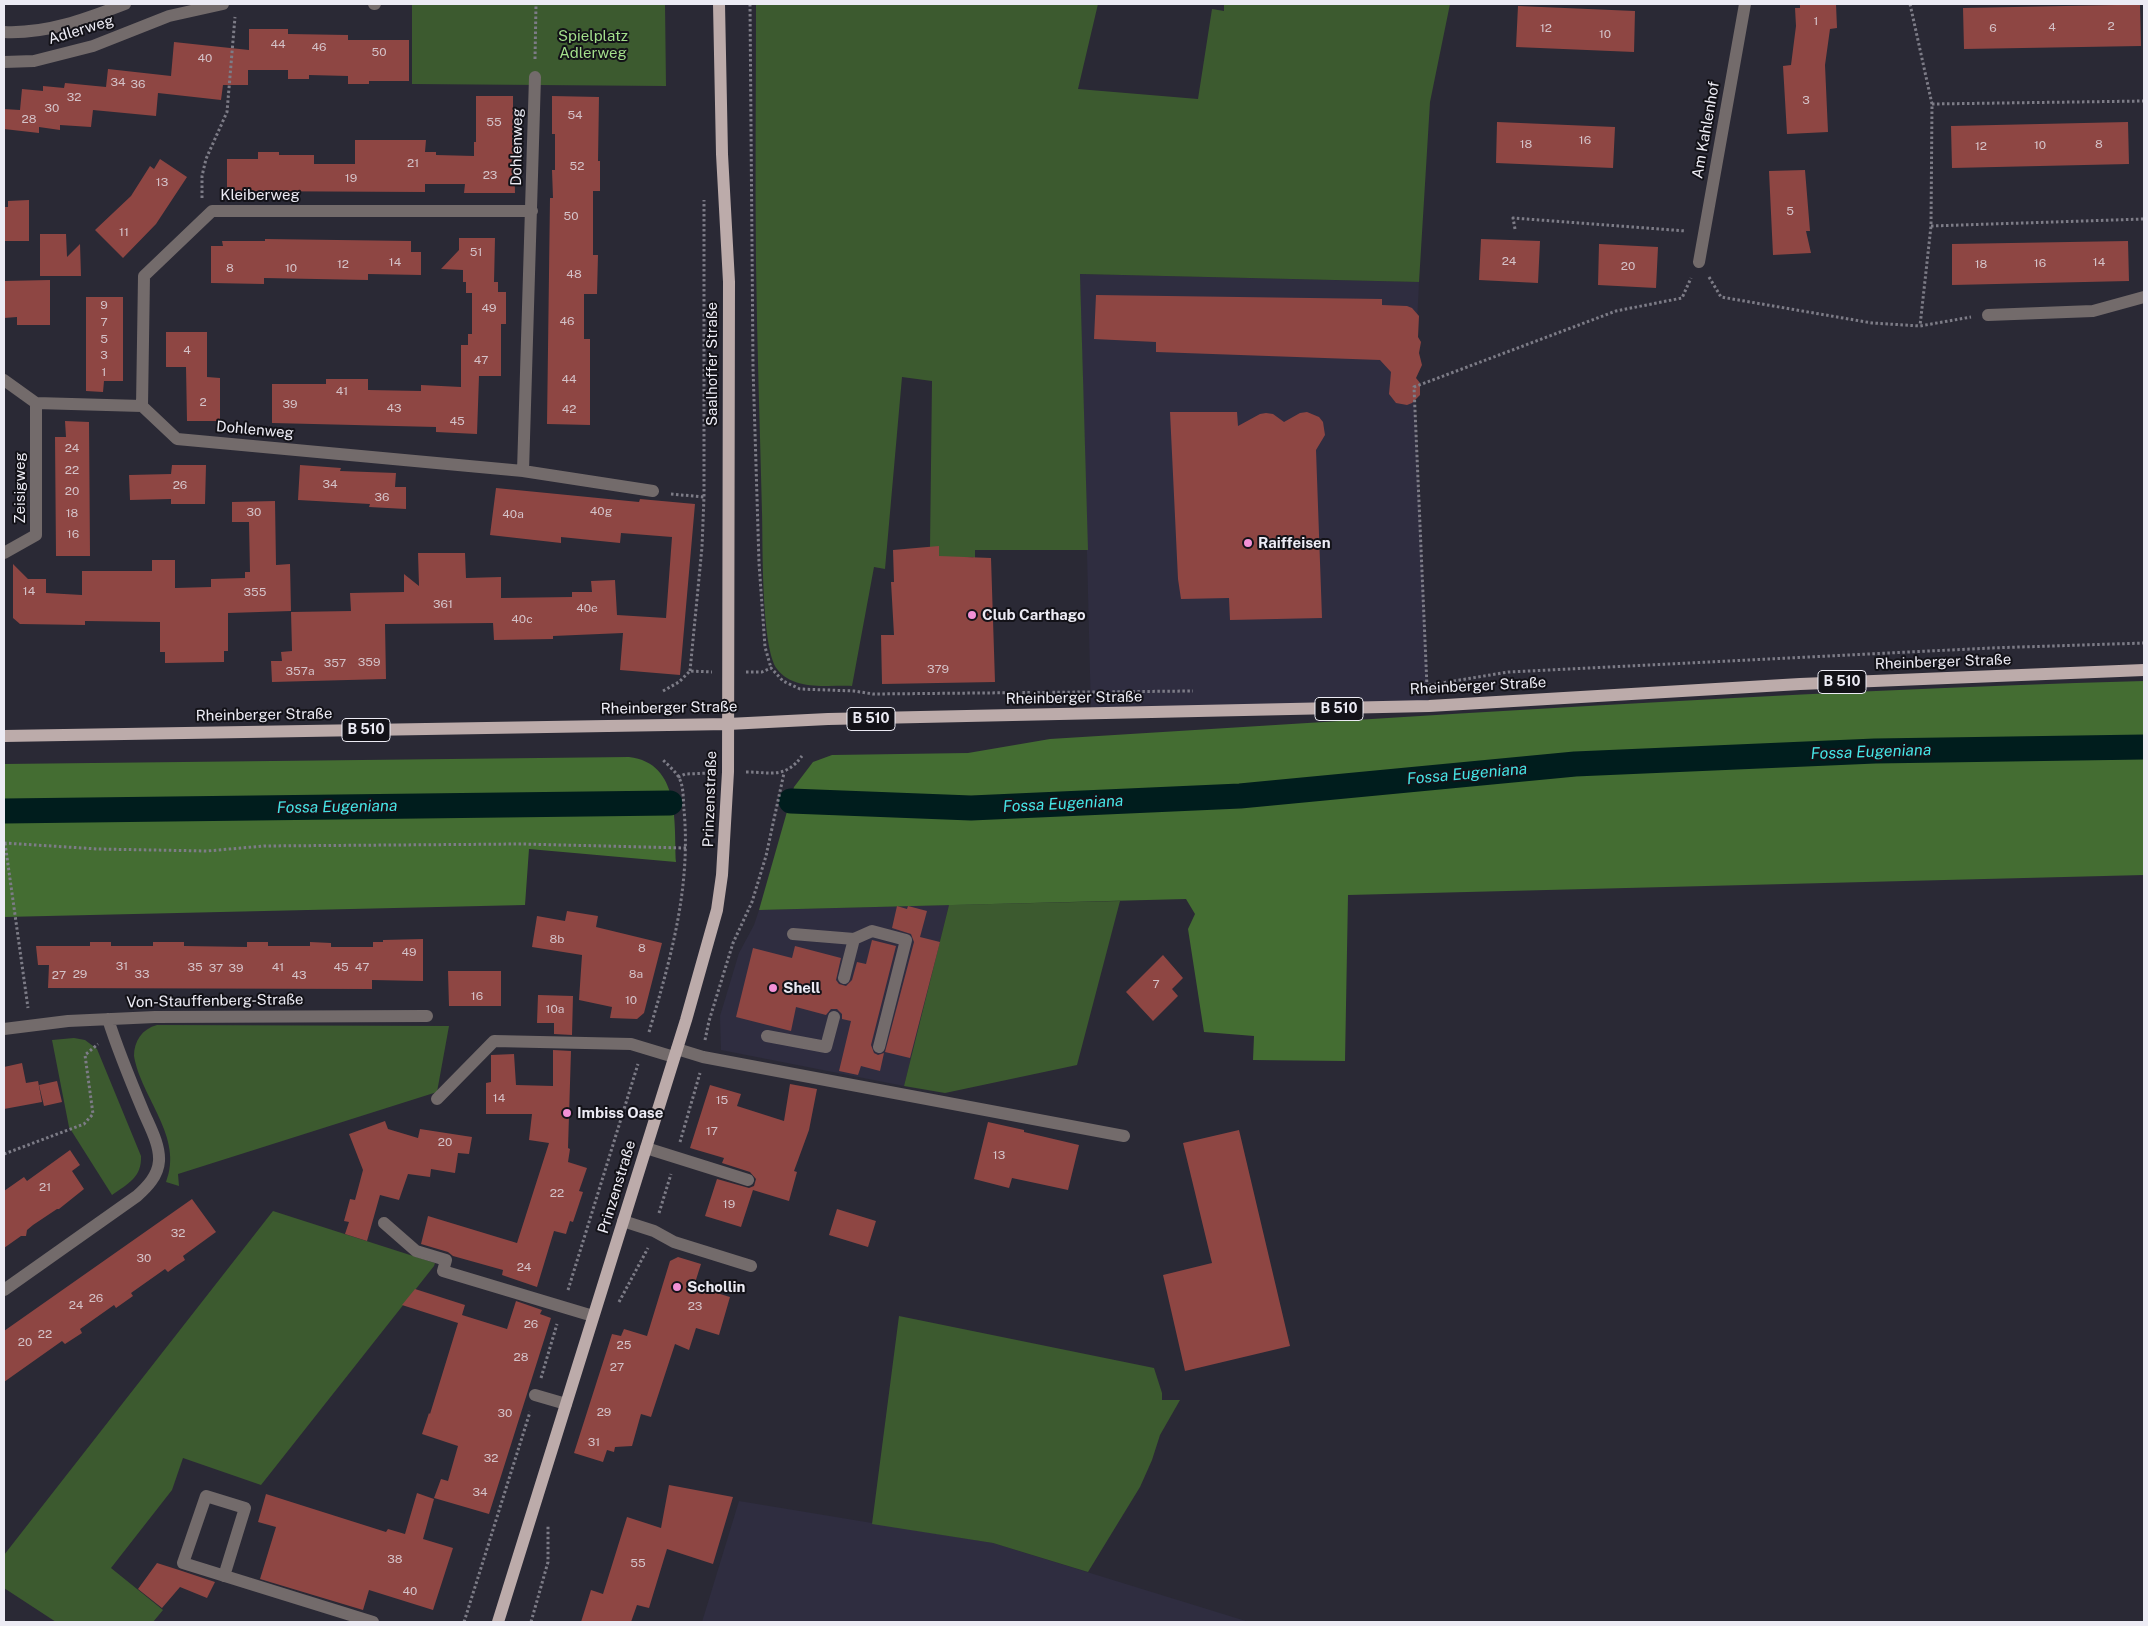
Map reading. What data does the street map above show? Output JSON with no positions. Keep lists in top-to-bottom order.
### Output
{
  "streets": {
    "main road": [
      "Saalhoffer Straße",
      "Rheinberger Straße",
      "B 510",
      "Prinzenstraße"
    ],
    "street": [
      "Adlerweg",
      "Am Kahlenhof",
      "Dohlenweg",
      "Kleiberweg",
      "Zeisigweg",
      "Von-Stauffenberg-Straße"
    ]
  },
  "crossings": [
    ["Dohlenweg", "Kleiberweg"],
    ["Saalhoffer Straße", "Rheinberger Straße"],
    ["Saalhoffer Straße", "Prinzenstraße"],
    ["Rheinberger Straße", "Prinzenstraße"]
  ],
  "water": ["Fossa Eugeniana"],
  "parks": ["Spielplatz Adlerweg"],
  "places": [
    "Raiffeisen",
    "Club Carthago",
    "Shell",
    "Imbiss Oase",
    "Schollin"
  ],
  "house_numbers": [
    "1",
    "2",
    "4",
    "12",
    "6",
    "10",
    "44",
    "46",
    "50",
    "40",
    "34",
    "36",
    "32",
    "3",
    "30",
    "54",
    "28",
    "55",
    "16",
    "18",
    "8",
    "10",
    "12",
    "21",
    "52",
    "23",
    "19",
    "13",
    "5",
    "50",
    "11",
    "51",
    "24",
    "14",
    "14",
    "16",
    "12",
    "18",
    "20",
    "8",
    "10",
    "48",
    "9",
    "49",
    "46",
    "7",
    "5",
    "4",
    "3",
    "47",
    "1",
    "44",
    "41",
    "2",
    "39",
    "43",
    "42",
    "45",
    "24",
    "22",
    "34",
    "26",
    "20",
    "36",
    "40g",
    "30",
    "18",
    "40a",
    "16",
    "14",
    "355",
    "361",
    "40e",
    "40c",
    "359",
    "357",
    "379",
    "357a",
    "8b",
    "8",
    "49",
    "31",
    "35",
    "41",
    "45",
    "47",
    "37",
    "39",
    "29",
    "33",
    "8a",
    "27",
    "43",
    "7",
    "16",
    "10",
    "10a",
    "14",
    "15",
    "17",
    "20",
    "13",
    "21",
    "22",
    "19",
    "32",
    "30",
    "24",
    "26",
    "24",
    "23",
    "26",
    "22",
    "20",
    "25",
    "28",
    "27",
    "29",
    "30",
    "31",
    "32",
    "34",
    "38",
    "55",
    "40"
  ]
}
